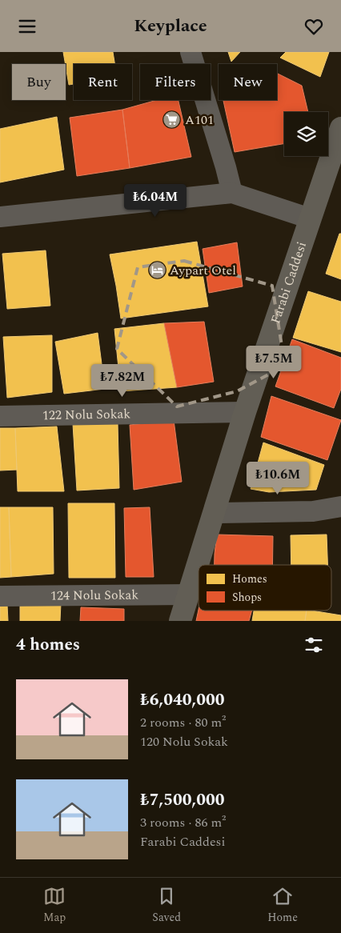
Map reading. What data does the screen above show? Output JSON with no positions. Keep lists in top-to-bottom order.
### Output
{
  "streets": {
    "street": ["Farabi Caddesi", "122 Nolu Sokak", "124 Nolu Sokak"]
  },
  "crossings": [
    ["Farabi Caddesi", "122 Nolu Sokak"],
    ["Farabi Caddesi", "124 Nolu Sokak"]
  ],
  "places": {
    "supermarket": ["A101"],
    "hotel": ["Aypart Otel"]
  },
  "legend": ["Homes", "Shops"],
  "page": {
    "header": "Keyplace",
    "chip": [
      "Buy",
      "Rent",
      "Filters",
      "New"
    ],
    "price": [
      "₺6.04M",
      "₺7.5M",
      "₺7.82M",
      "₺10.6M"
    ],
    "heading": "4 homes",
    "list": [
      {
        "name": "₺6,040,000",
        "note": "2 rooms · 80 m² · 120 Nolu Sokak"
      },
      {
        "name": "₺7,500,000",
        "note": "3 rooms · 86 m² · Farabi Caddesi"
      }
    ],
    "tabs": ["Map", "Saved", "Home"]
  }
}
